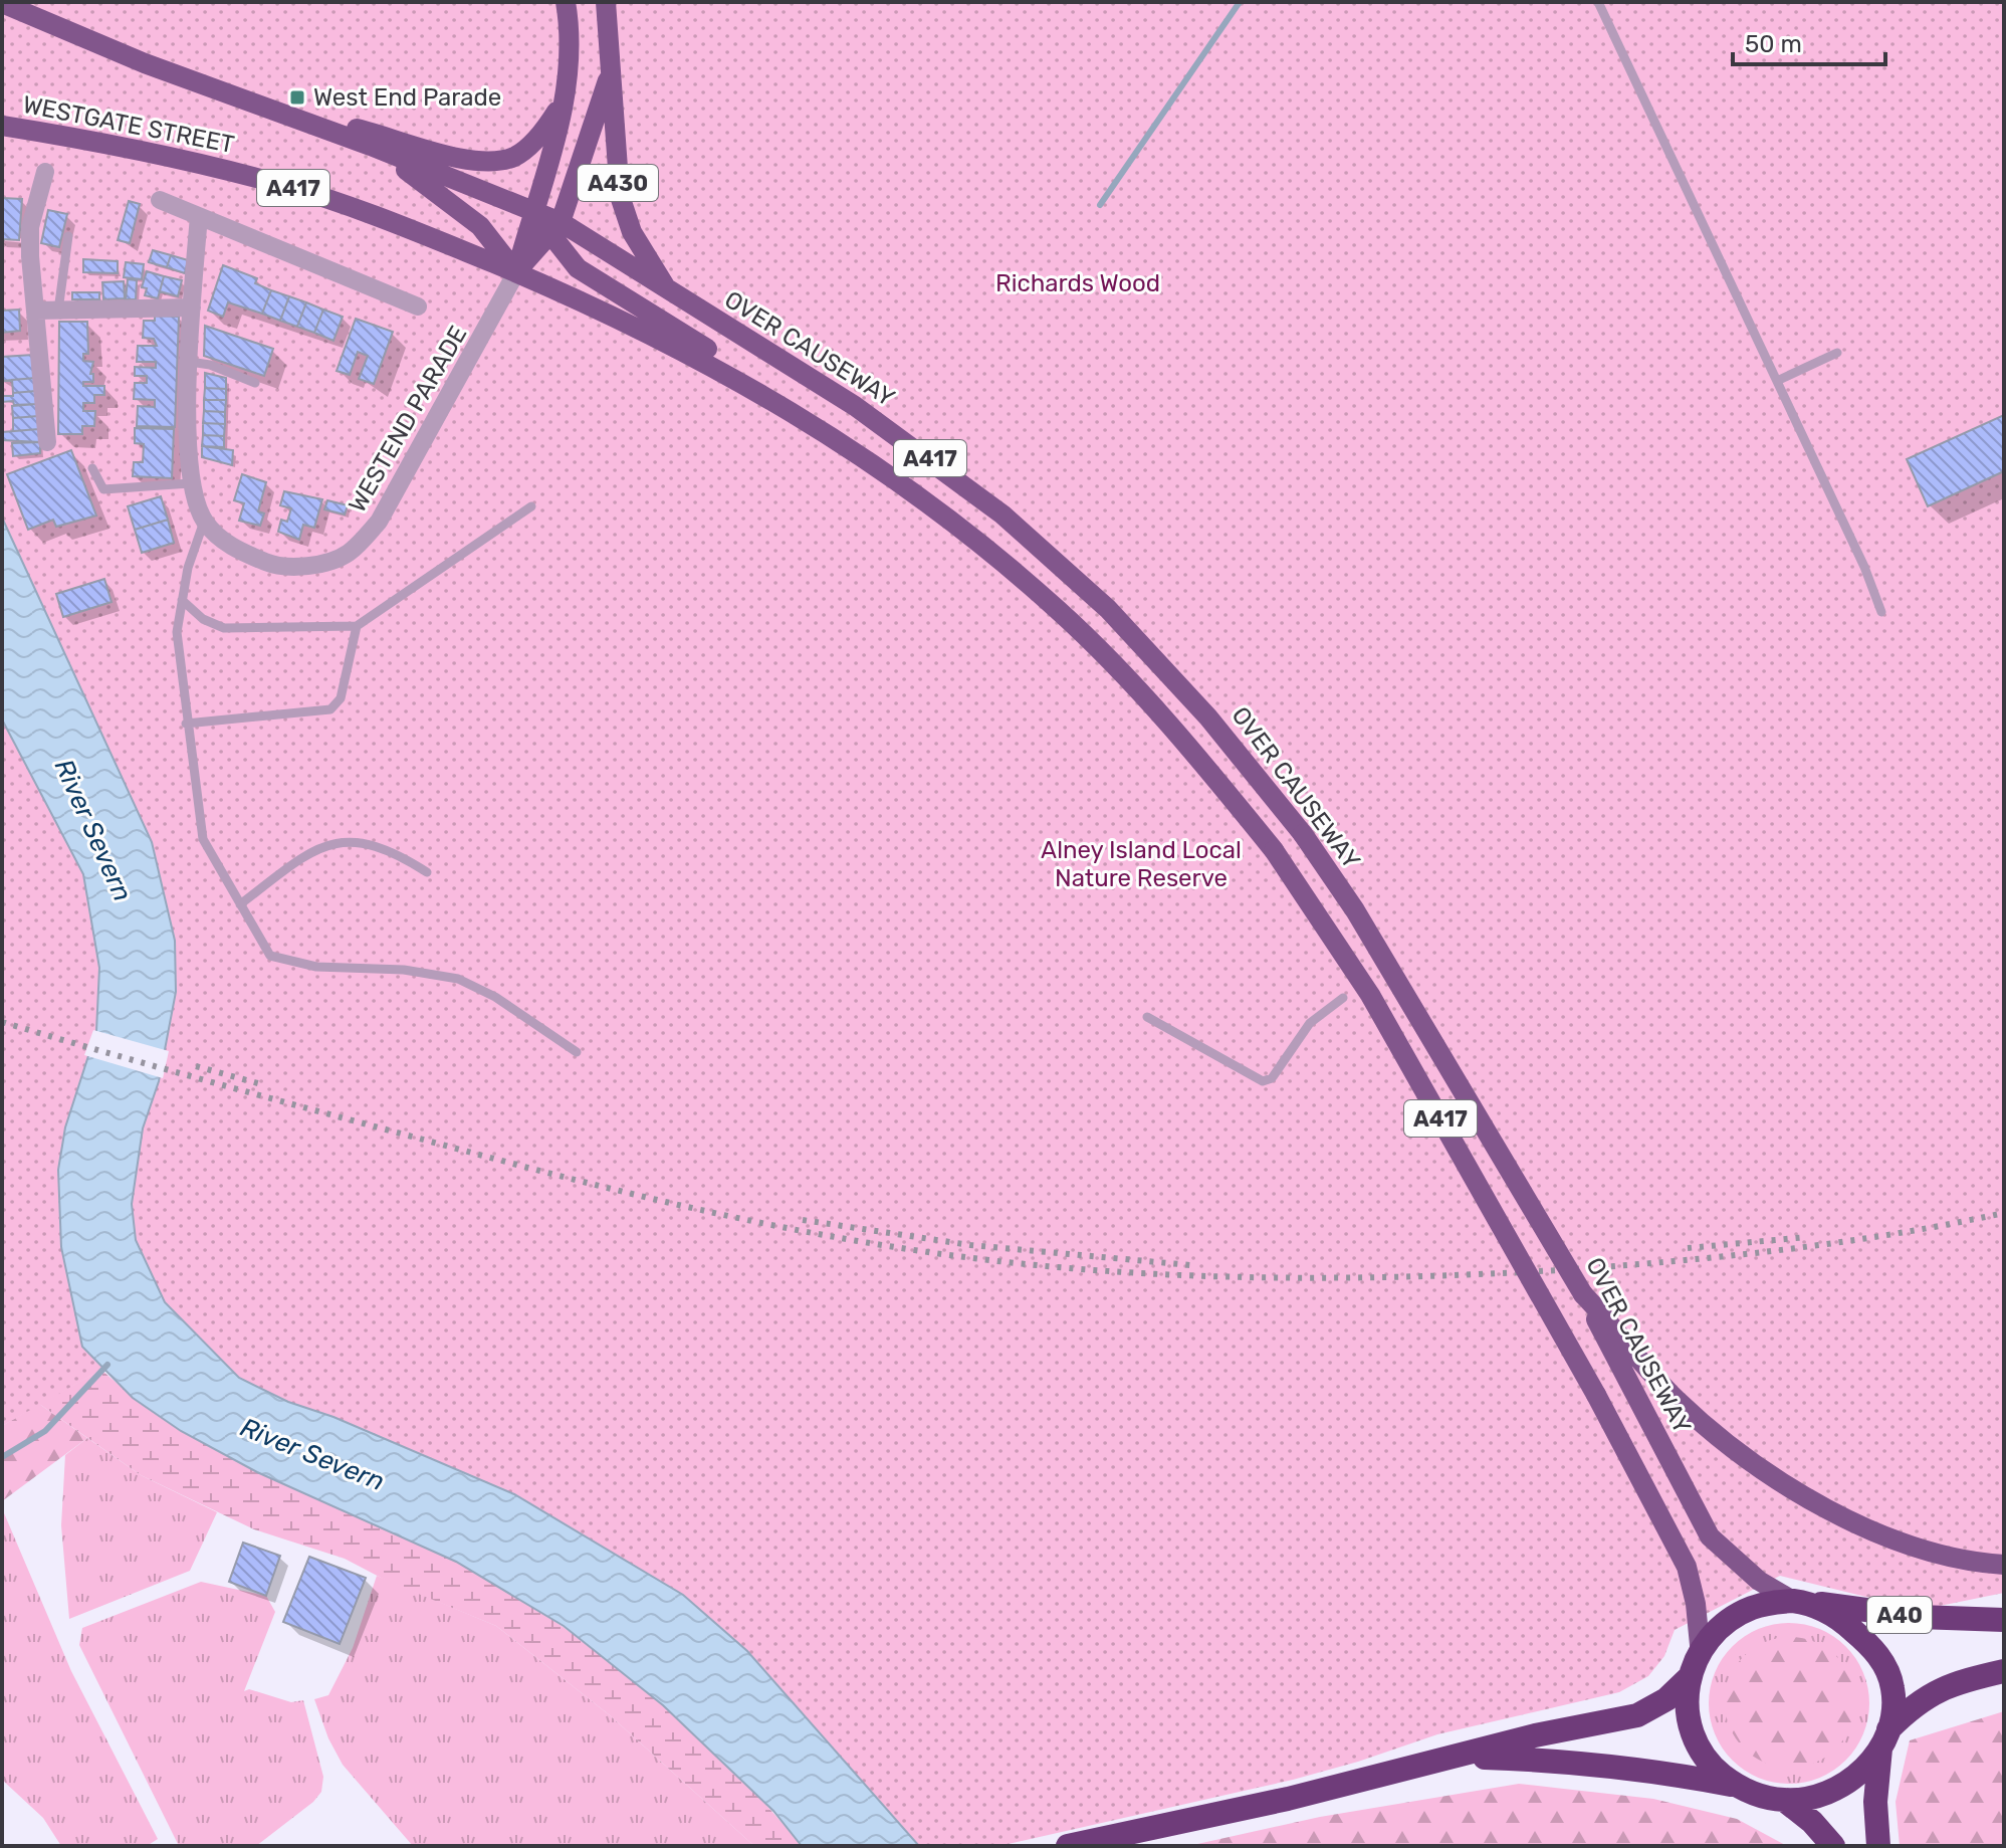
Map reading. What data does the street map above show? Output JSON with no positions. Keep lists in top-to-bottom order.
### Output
{
  "streets": {
    "highway": ["A40"],
    "main road": [
      "WESTGATE STREET",
      "A430",
      "A417",
      "OVER CAUSEWAY"
    ],
    "street": ["WESTEND PARADE"]
  },
  "crossings": [
    ["WESTGATE STREET", "A430"],
    ["WESTGATE STREET", "A417"],
    ["WESTGATE STREET", "OVER CAUSEWAY"],
    ["WESTGATE STREET", "WESTEND PARADE"],
    ["A430", "A417"],
    ["A430", "OVER CAUSEWAY"],
    ["A430", "WESTEND PARADE"],
    ["A417", "OVER CAUSEWAY"],
    ["A417", "WESTEND PARADE"],
    ["A417", "A40"],
    ["OVER CAUSEWAY", "A40"]
  ],
  "water": ["River Severn"],
  "parks": ["Richards Wood", "Alney Island Local Nature Reserve"],
  "places": {
    "transit": ["West End Parade"]
  },
  "scale_bar": "50 m"
}
